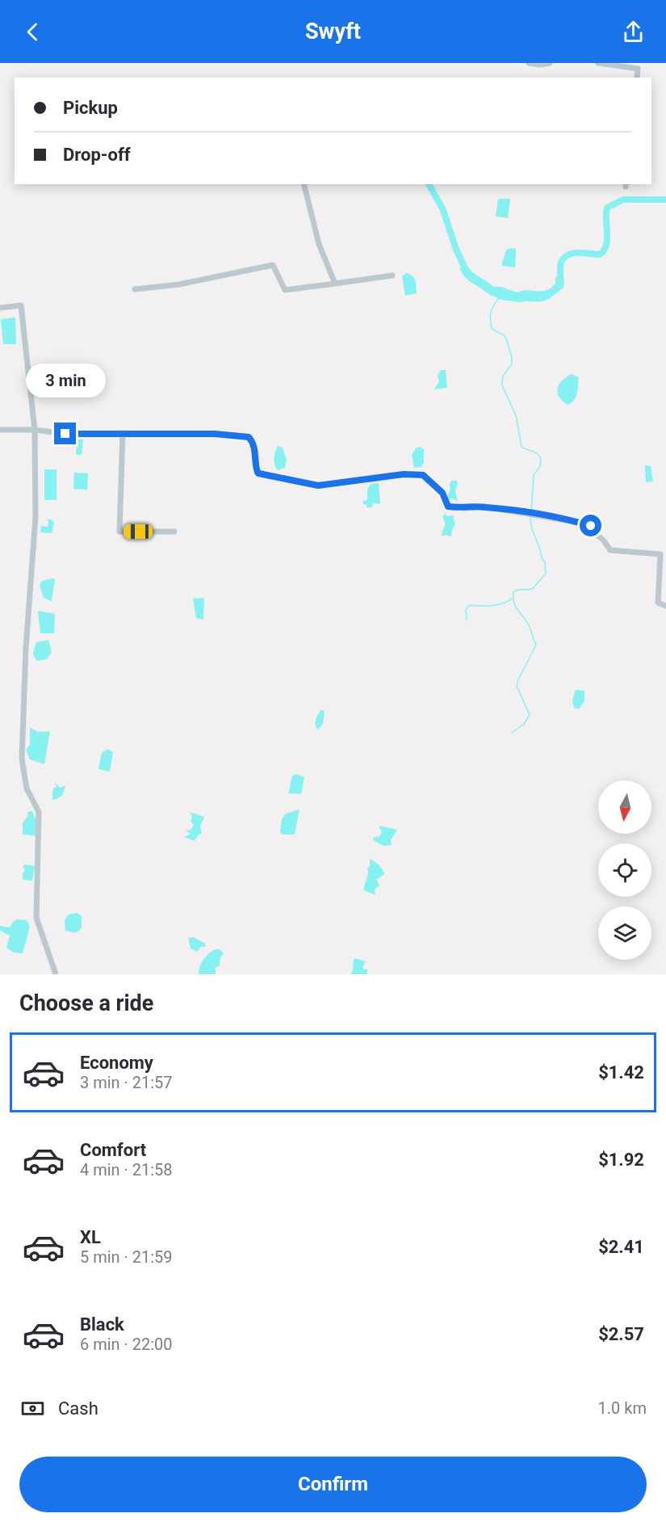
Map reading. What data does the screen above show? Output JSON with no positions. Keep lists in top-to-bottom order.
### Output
{
  "north": "bottom",
  "page": {
    "header": "Swyft",
    "banner": ["Pickup", "Drop-off"],
    "bubble": "3 min",
    "heading": "Choose a ride",
    "list": [
      {
        "name": "Economy",
        "note": "3 min · 21:57",
        "value": "$1.42"
      },
      {
        "name": "Comfort",
        "note": "4 min · 21:58",
        "value": "$1.92"
      },
      {
        "name": "XL",
        "note": "5 min · 21:59",
        "value": "$2.41"
      },
      {
        "name": "Black",
        "note": "6 min · 22:00",
        "value": "$2.57"
      }
    ],
    "pay": ["Cash", "1.0 km"],
    "buttons": "Confirm"
  }
}
